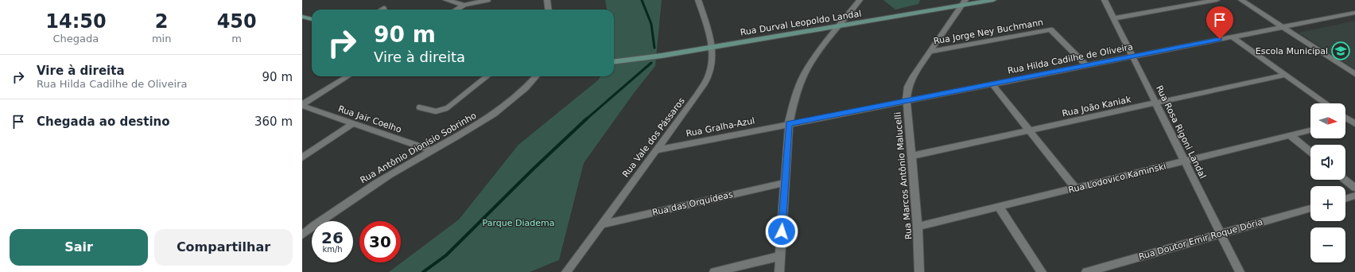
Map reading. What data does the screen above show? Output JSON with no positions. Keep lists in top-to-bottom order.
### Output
{
  "streets": {
    "street": [
      "Rua Durval Leopoldo Landal",
      "Rua Jorge Ney Buchmann",
      "Rua Hilda Cadilhe de Oliveira",
      "Rua João Kaniak",
      "Rua Jair Coelho",
      "Rua Gralha-Azul",
      "Rua Rosa Rigoni Landal",
      "Rua Vale dos Pássaros",
      "Rua Antônio Dionísio Sobrinho",
      "Rua Marcos Antônio Malucelli",
      "Rua Lodovico Kaminski",
      "Rua das Orquídeas",
      "Rua Doutor Emir Roque Dória"
    ]
  },
  "crossings": [
    ["Rua Durval Leopoldo Landal", "Rua Vale dos Pássaros"],
    ["Rua Durval Leopoldo Landal", "Rua Marcos Antônio Malucelli"],
    ["Rua Jorge Ney Buchmann", "Rua Hilda Cadilhe de Oliveira"],
    ["Rua Jorge Ney Buchmann", "Rua Marcos Antônio Malucelli"],
    ["Rua Hilda Cadilhe de Oliveira", "Rua Gralha-Azul"],
    ["Rua Hilda Cadilhe de Oliveira", "Rua Rosa Rigoni Landal"],
    ["Rua Hilda Cadilhe de Oliveira", "Rua Marcos Antônio Malucelli"],
    ["Rua João Kaniak", "Rua Rosa Rigoni Landal"],
    ["Rua João Kaniak", "Rua Marcos Antônio Malucelli"],
    ["Rua Jair Coelho", "Rua Antônio Dionísio Sobrinho"],
    ["Rua Gralha-Azul", "Rua Vale dos Pássaros"],
    ["Rua Rosa Rigoni Landal", "Rua Lodovico Kaminski"],
    ["Rua Rosa Rigoni Landal", "Rua Doutor Emir Roque Dória"],
    ["Rua Vale dos Pássaros", "Rua das Orquídeas"],
    ["Rua Marcos Antônio Malucelli", "Rua Lodovico Kaminski"]
  ],
  "parks": ["Parque Diadema"],
  "places": {
    "school or university": ["Escola Municipal"]
  },
  "north": "right",
  "page": {
    "eta": [
      "14:50",
      "Chegada",
      "2",
      "min",
      "450",
      "m"
    ],
    "turn": ["90 m", "Vire à direita"],
    "list": [
      {
        "name": "Vire à direita",
        "note": "Rua Hilda Cadilhe de Oliveira",
        "value": "90 m"
      },
      {
        "name": "Chegada ao destino",
        "value": "360 m"
      }
    ],
    "map_buttons": ["+", "−"],
    "speed": "26 km/h",
    "limit": "30",
    "buttons": ["Sair", "Compartilhar"]
  }
}
